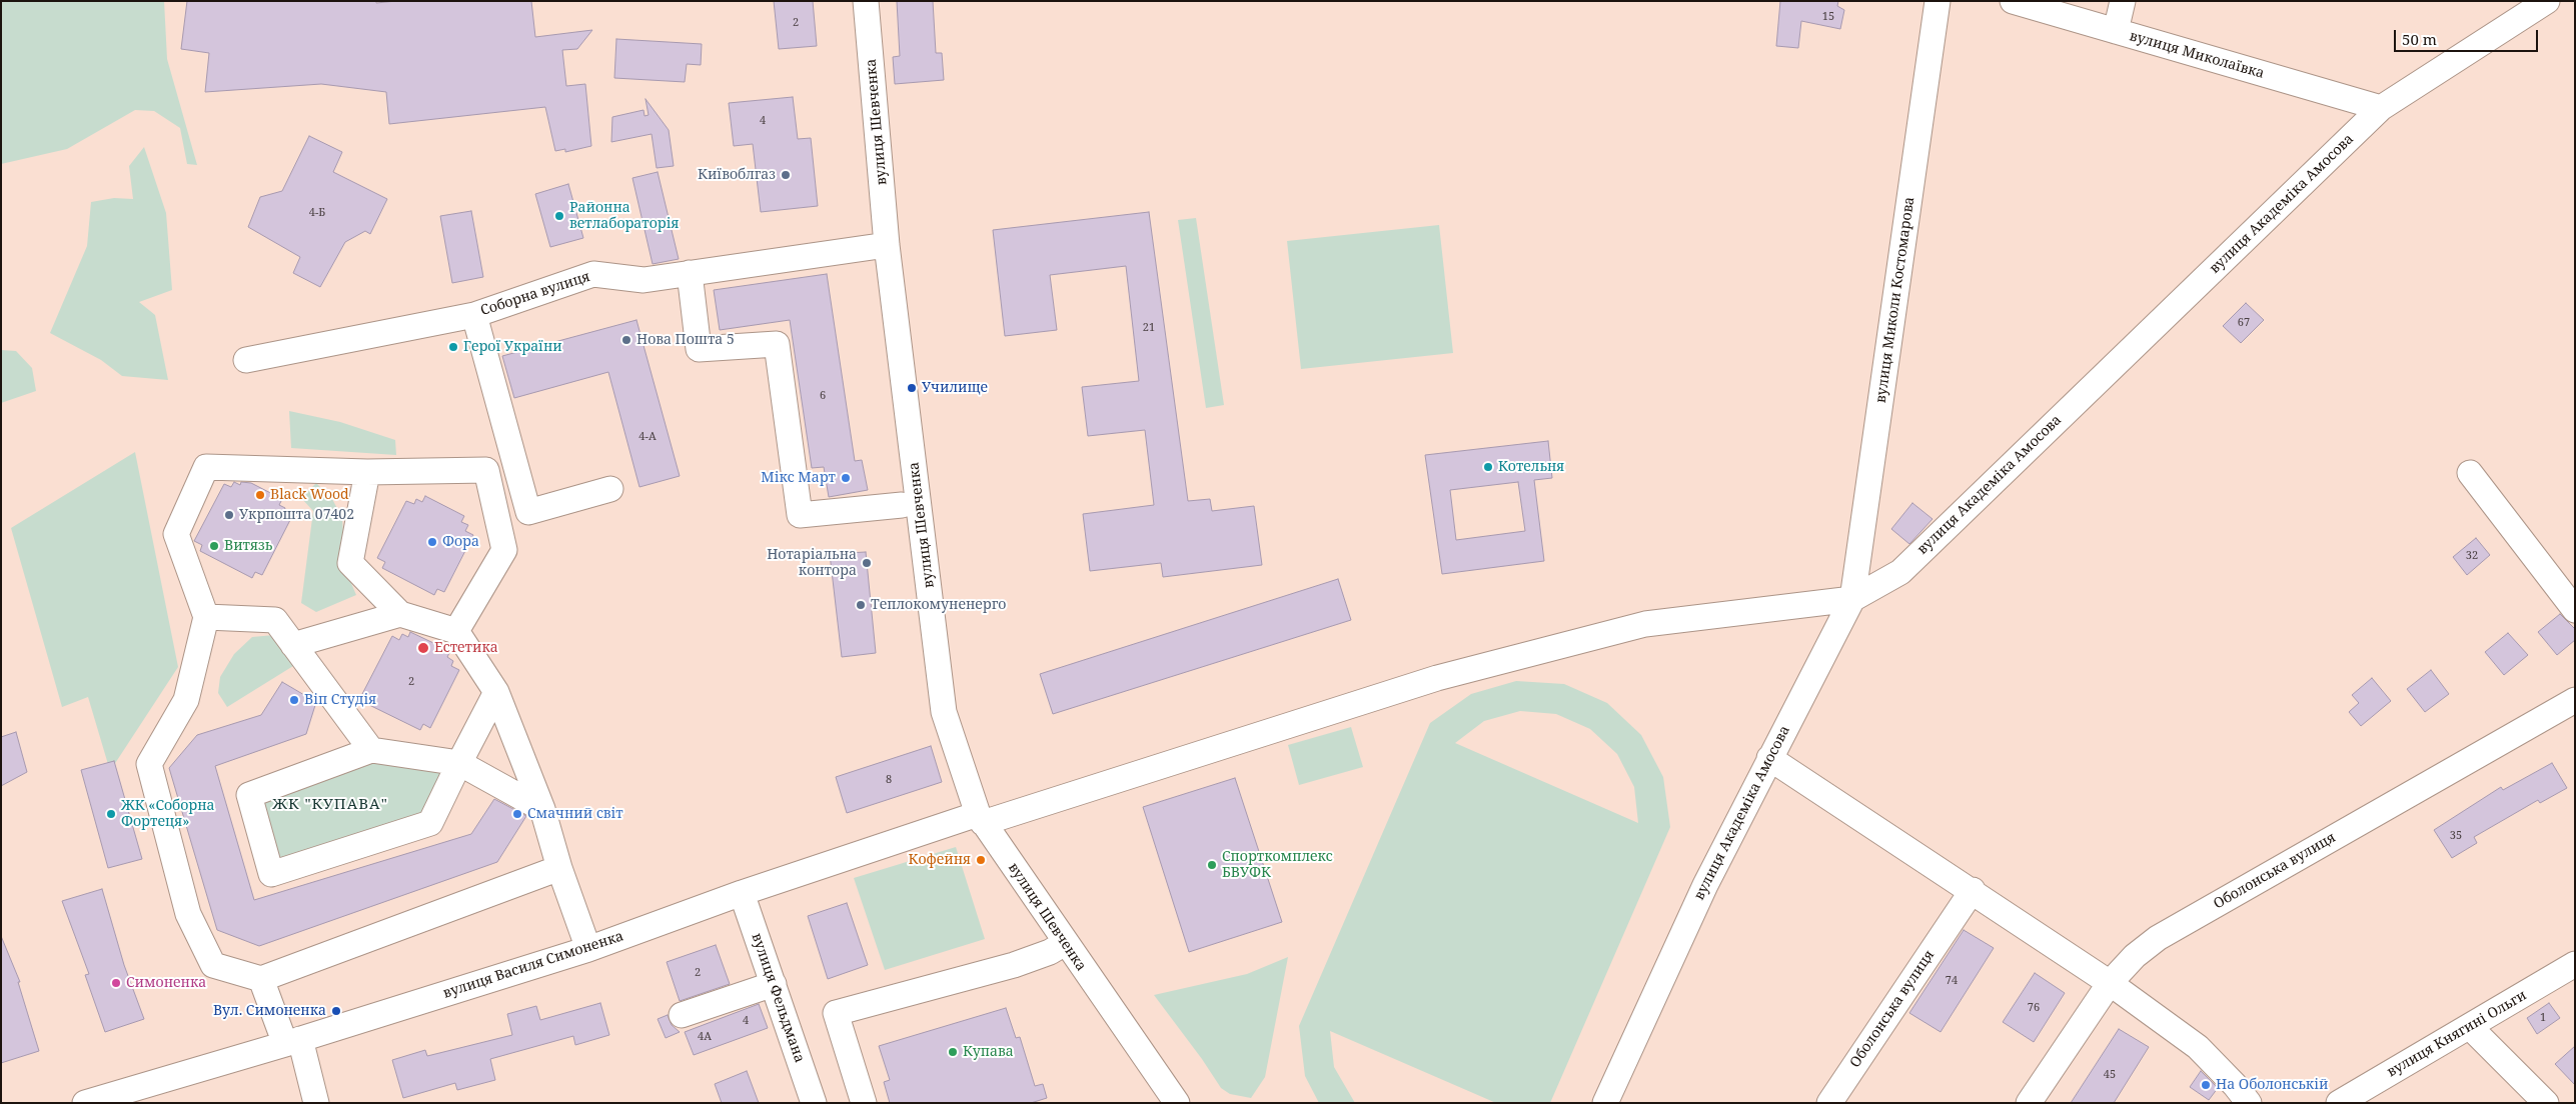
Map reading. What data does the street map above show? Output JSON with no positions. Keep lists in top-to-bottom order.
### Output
{
  "streets": {
    "street": [
      "вулиця Миколаївка",
      "вулиця Шевченка",
      "вулиця Академіка Амосова",
      "Соборна вулиця",
      "вулиця Миколи Костомарова",
      "Оболонська вулиця",
      "вулиця Василя Симоненка",
      "вулиця Фельдмана",
      "вулиця Княгині Ольги"
    ]
  },
  "crossings": [
    ["вулиця Миколаївка", "вулиця Академіка Амосова"],
    ["вулиця Шевченка", "Соборна вулиця"],
    ["вулиця Шевченка", "вулиця Василя Симоненка"],
    ["вулиця Академіка Амосова", "вулиця Миколи Костомарова"],
    ["вулиця Академіка Амосова", "вулиця Василя Симоненка"],
    ["вулиця Миколи Костомарова", "вулиця Василя Симоненка"],
    ["вулиця Василя Симоненка", "вулиця Фельдмана"]
  ],
  "districts": ["ЖК \"КУПАВА\""],
  "places": [
    "Київоблгаз",
    "Районна ветлабораторія",
    "Нова Пошта 5",
    "Герої України",
    "Училище",
    "Котельня",
    "Мікс Март",
    "Black Wood",
    "Укрпошта 07402",
    "Фора",
    "Витязь",
    "Нотаріальна контора",
    "Теплокомуненерго",
    "Естетика",
    "Віп Студія",
    "ЖК «Соборна Фортеця»",
    "Смачний світ",
    "Кофейня",
    "Спорткомплекс БВУФК",
    "Симоненка",
    "Вул. Симоненка",
    "Купава",
    "На Оболонській"
  ],
  "house_numbers": [
    "15",
    "2",
    "4",
    "4-Б",
    "67",
    "21",
    "6",
    "4-А",
    "32",
    "2",
    "8",
    "35",
    "2",
    "74",
    "76",
    "1",
    "4",
    "4A",
    "45"
  ],
  "scale_bar": "50 m"
}
